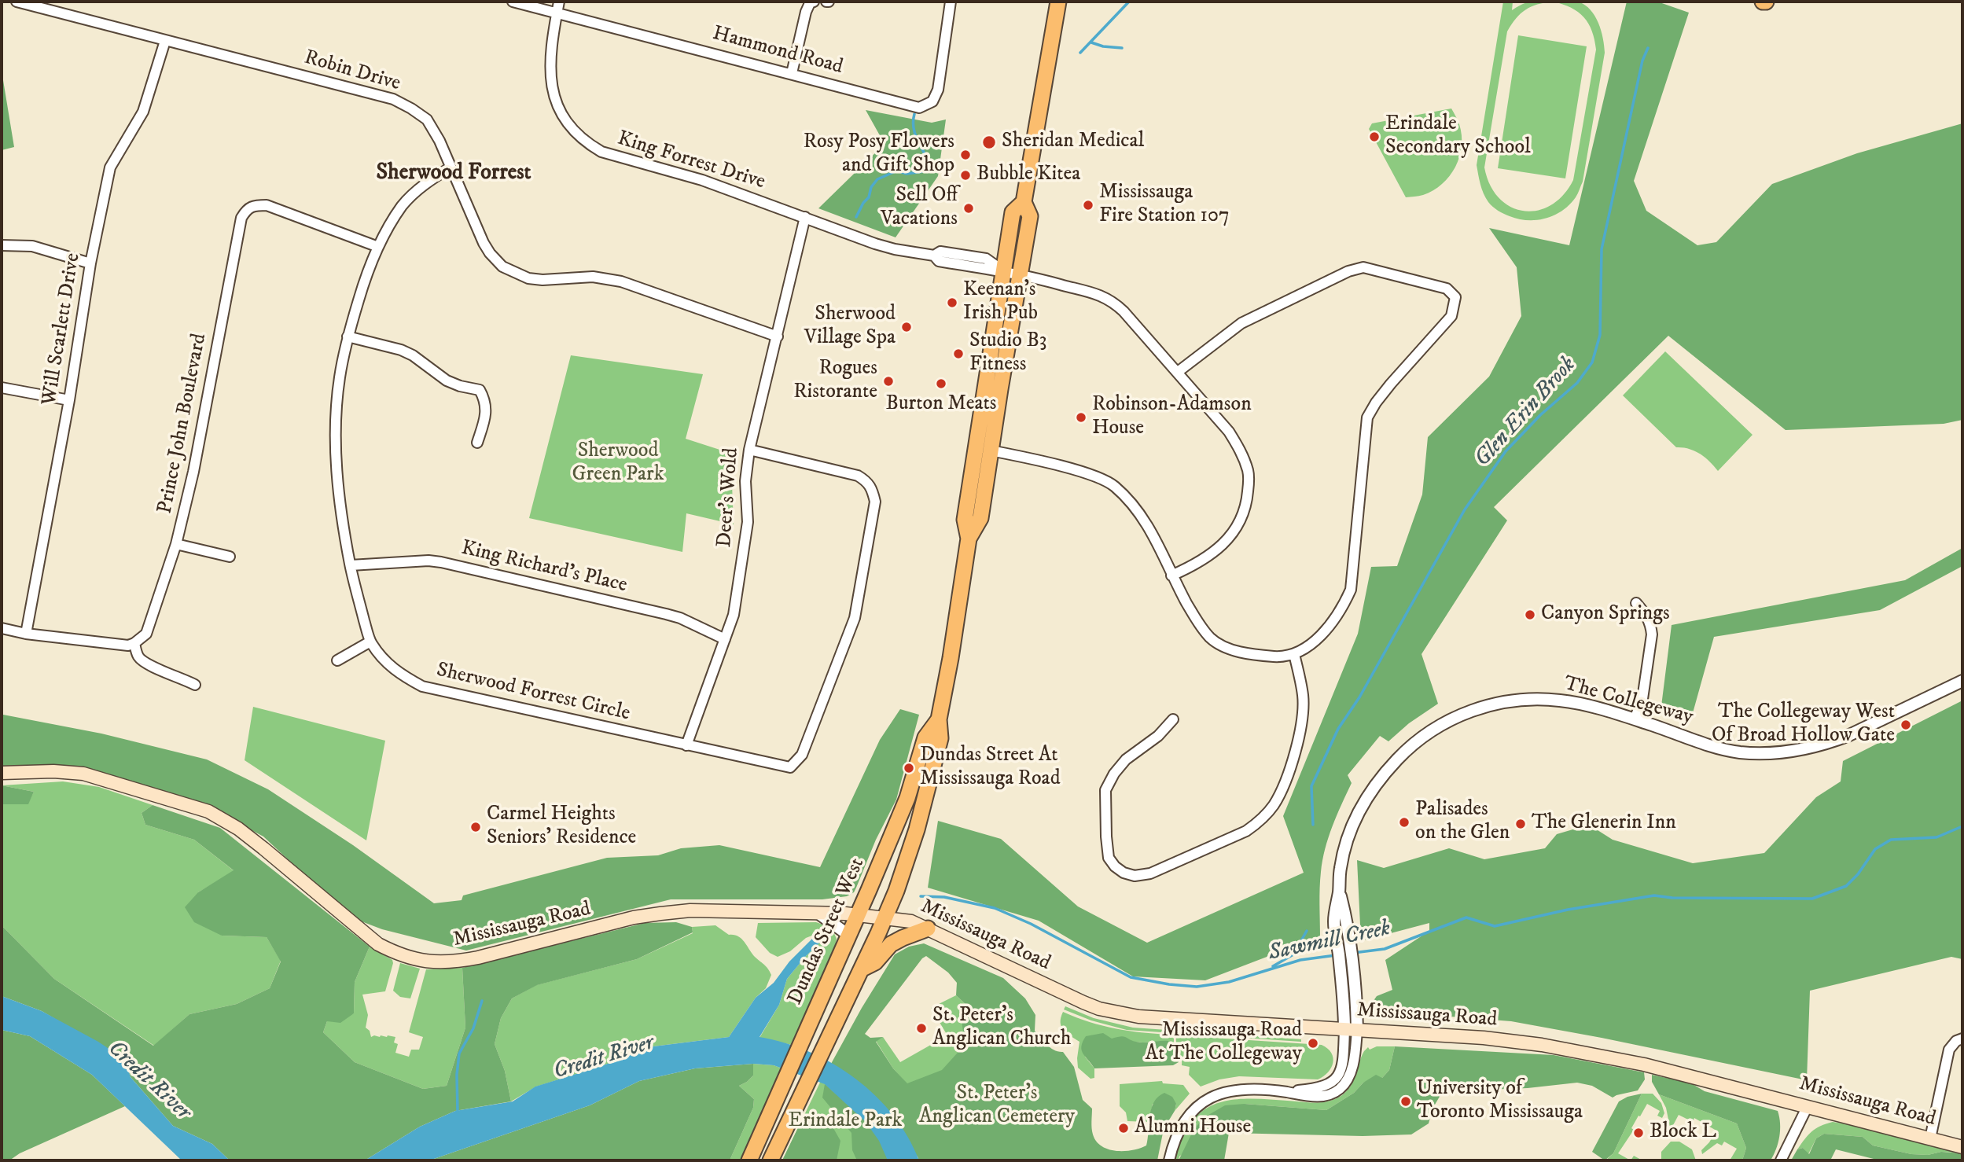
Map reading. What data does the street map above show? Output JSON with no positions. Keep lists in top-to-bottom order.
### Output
{
  "streets": {
    "main road": ["Mississauga Road", "Dundas Street West"],
    "street": [
      "Hammond Road",
      "Robin Drive",
      "King Forrest Drive",
      "Will Scarlett Drive",
      "Prince John Boulevard",
      "Deer's Wold",
      "King Richard's Place",
      "Sherwood Forrest Circle",
      "The Collegeway"
    ]
  },
  "crossings": [
    ["Hammond Road", "King Forrest Drive"],
    ["Robin Drive", "Will Scarlett Drive"],
    ["Robin Drive", "Deer's Wold"],
    ["Robin Drive", "Sherwood Forrest Circle"],
    ["King Forrest Drive", "Deer's Wold"],
    ["King Forrest Drive", "Dundas Street West"],
    ["Prince John Boulevard", "Sherwood Forrest Circle"],
    ["Deer's Wold", "King Richard's Place"],
    ["Deer's Wold", "Sherwood Forrest Circle"],
    ["King Richard's Place", "Sherwood Forrest Circle"],
    ["The Collegeway", "Mississauga Road"],
    ["Mississauga Road", "Dundas Street West"]
  ],
  "districts": ["Sherwood Forrest"],
  "water": ["Glen Erin Brook", "Sawmill Creek", "Credit River"],
  "parks": ["Sherwood Green Park", "St. Peter's Anglican Cemetery", "Erindale Park"],
  "places": [
    "Erindale Secondary School",
    "Sheridan Medical",
    "Rosy Posy Flowers and Gift Shop",
    "Bubble Kitea",
    "Mississauga Fire Station 107",
    "Sell Off Vacations",
    "Keenan’s Irish Pub",
    "Sherwood Village Spa",
    "Studio B3 Fitness",
    "Rogues Ristorante",
    "Burton Meats",
    "Robinson-Adamson House",
    "Canyon Springs",
    "The Collegeway West Of Broad Hollow Gate",
    "Dundas Street At Mississauga Road",
    "Palisades on the Glen",
    "The Glenerin Inn",
    "Carmel Heights Seniors' Residence",
    "St. Peter's Anglican Church",
    "Mississauga Road At The Collegeway",
    "University of Toronto Mississauga",
    "Alumni House",
    "Block L"
  ]
}
